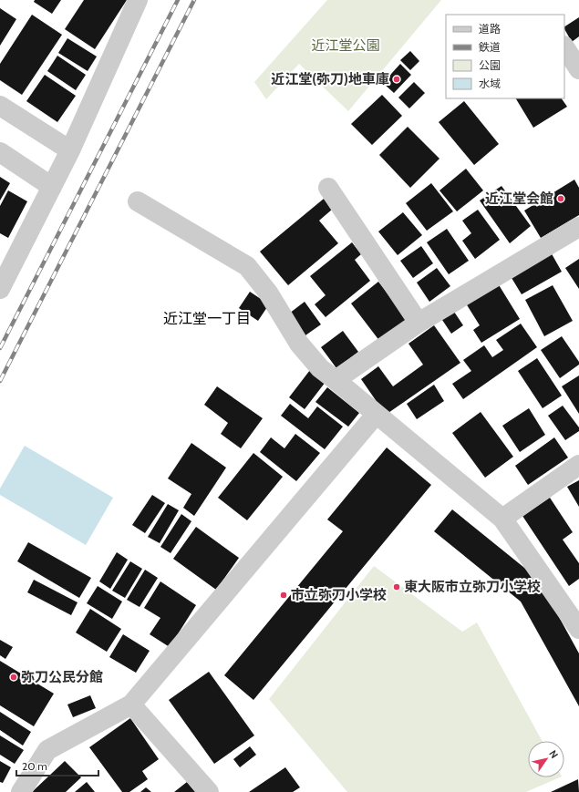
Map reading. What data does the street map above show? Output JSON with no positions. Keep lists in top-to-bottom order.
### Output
{
  "districts": ["近江堂一丁目"],
  "parks": ["近江堂公園"],
  "places": [
    "近江堂(弥刀)地車庫",
    "近江堂会館",
    "東大阪市立弥刀小学校",
    "市立弥刀小学校",
    "弥刀公民分館"
  ],
  "legend": [
    "道路",
    "鉄道",
    "公園",
    "水域"
  ],
  "scale_bar": "20 m",
  "north": "top right"
}
